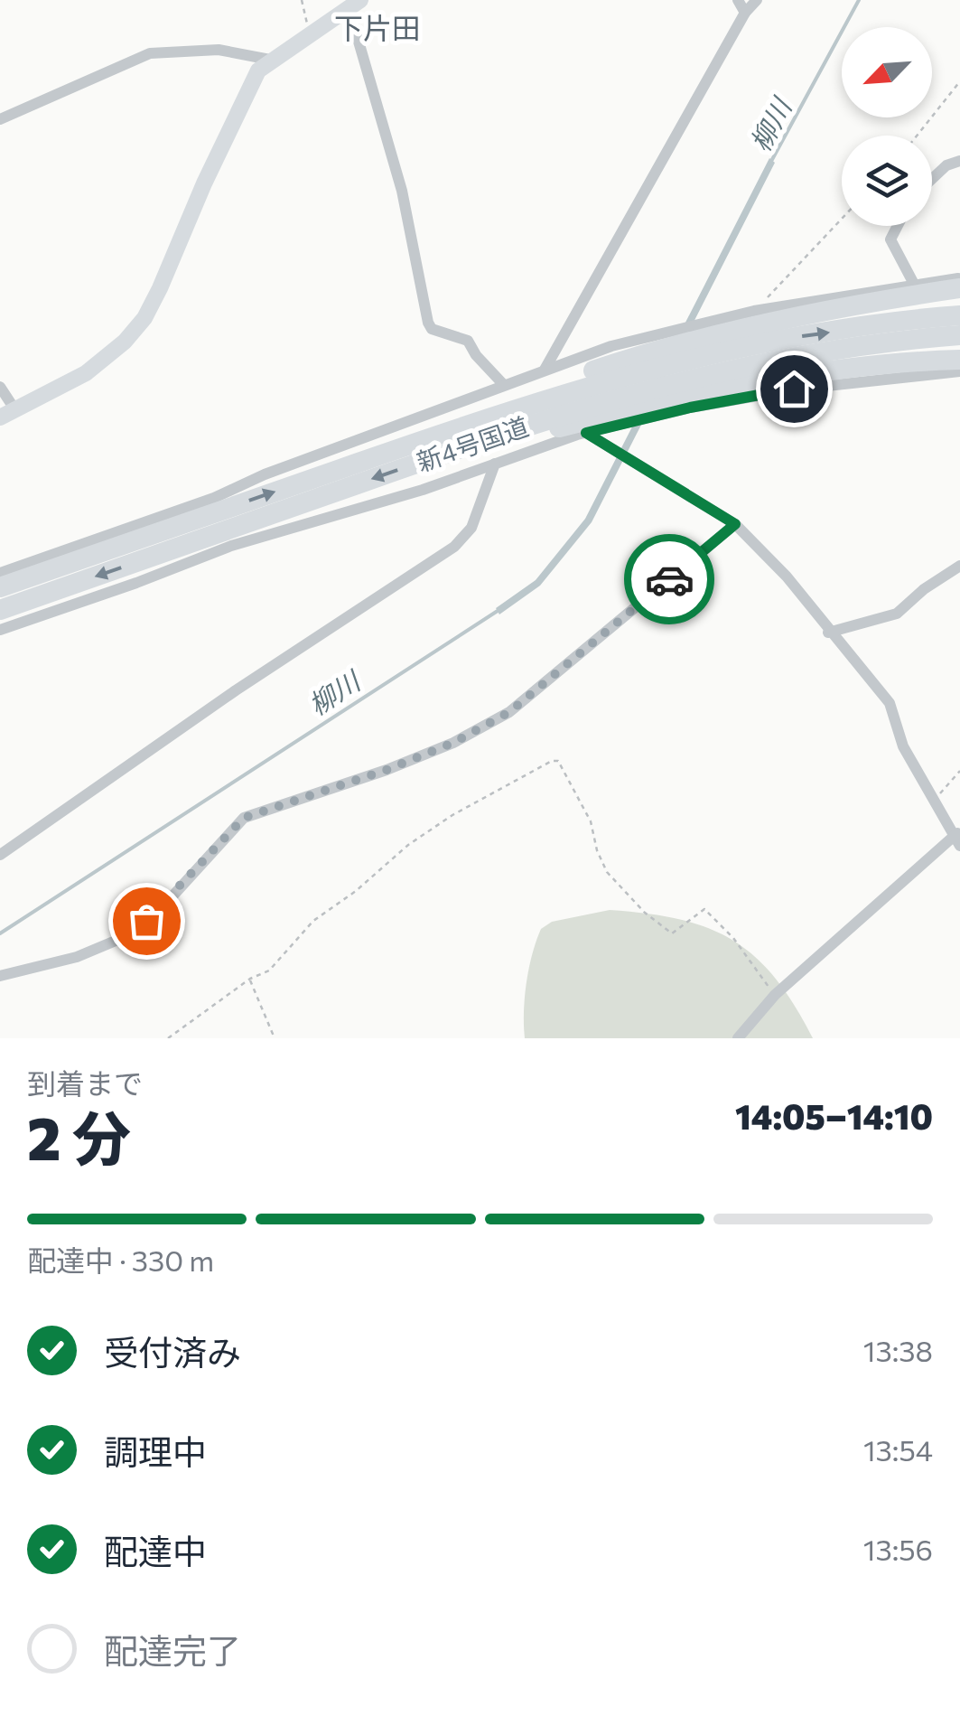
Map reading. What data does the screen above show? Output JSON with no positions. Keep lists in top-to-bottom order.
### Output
{
  "streets": {
    "highway": ["新4号国道"]
  },
  "districts": ["下片田"],
  "water": ["柳川"],
  "north": "bottom left",
  "page": {
    "heading": ["2 分", "到着まで", "14:05–14:10"],
    "bar": "配達中 · 330 m",
    "list": [
      ["受付済み", "13:38"],
      ["調理中", "13:54"],
      ["配達中", "13:56"],
      "配達完了"
    ]
  }
}
